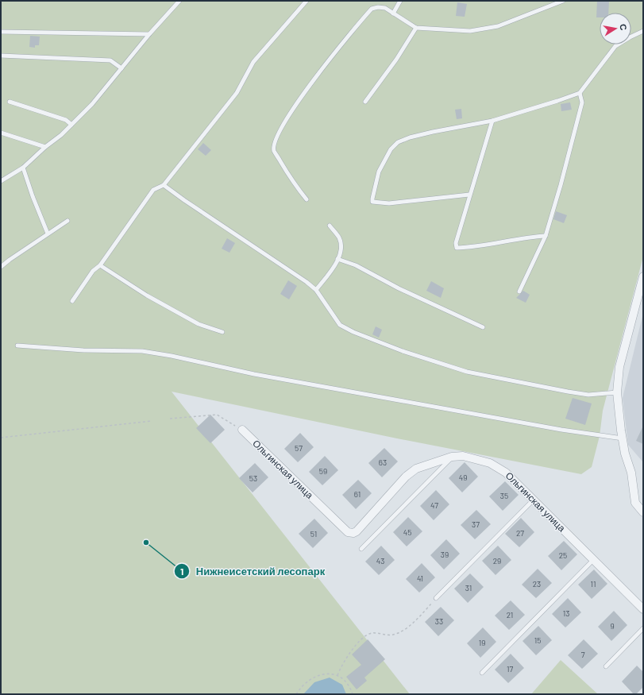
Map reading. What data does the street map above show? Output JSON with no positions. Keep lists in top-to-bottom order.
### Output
{
  "streets": {
    "street": ["Ольгинская улица"]
  },
  "places": ["Нижнеисетский лесопарк"],
  "house_numbers": [
    "57",
    "63",
    "59",
    "49",
    "53",
    "61",
    "35",
    "47",
    "37",
    "45",
    "27",
    "51",
    "39",
    "25",
    "43",
    "29",
    "41",
    "23",
    "11",
    "31",
    "13",
    "21",
    "33",
    "9",
    "15",
    "19",
    "7",
    "17"
  ],
  "north": "right"
}
